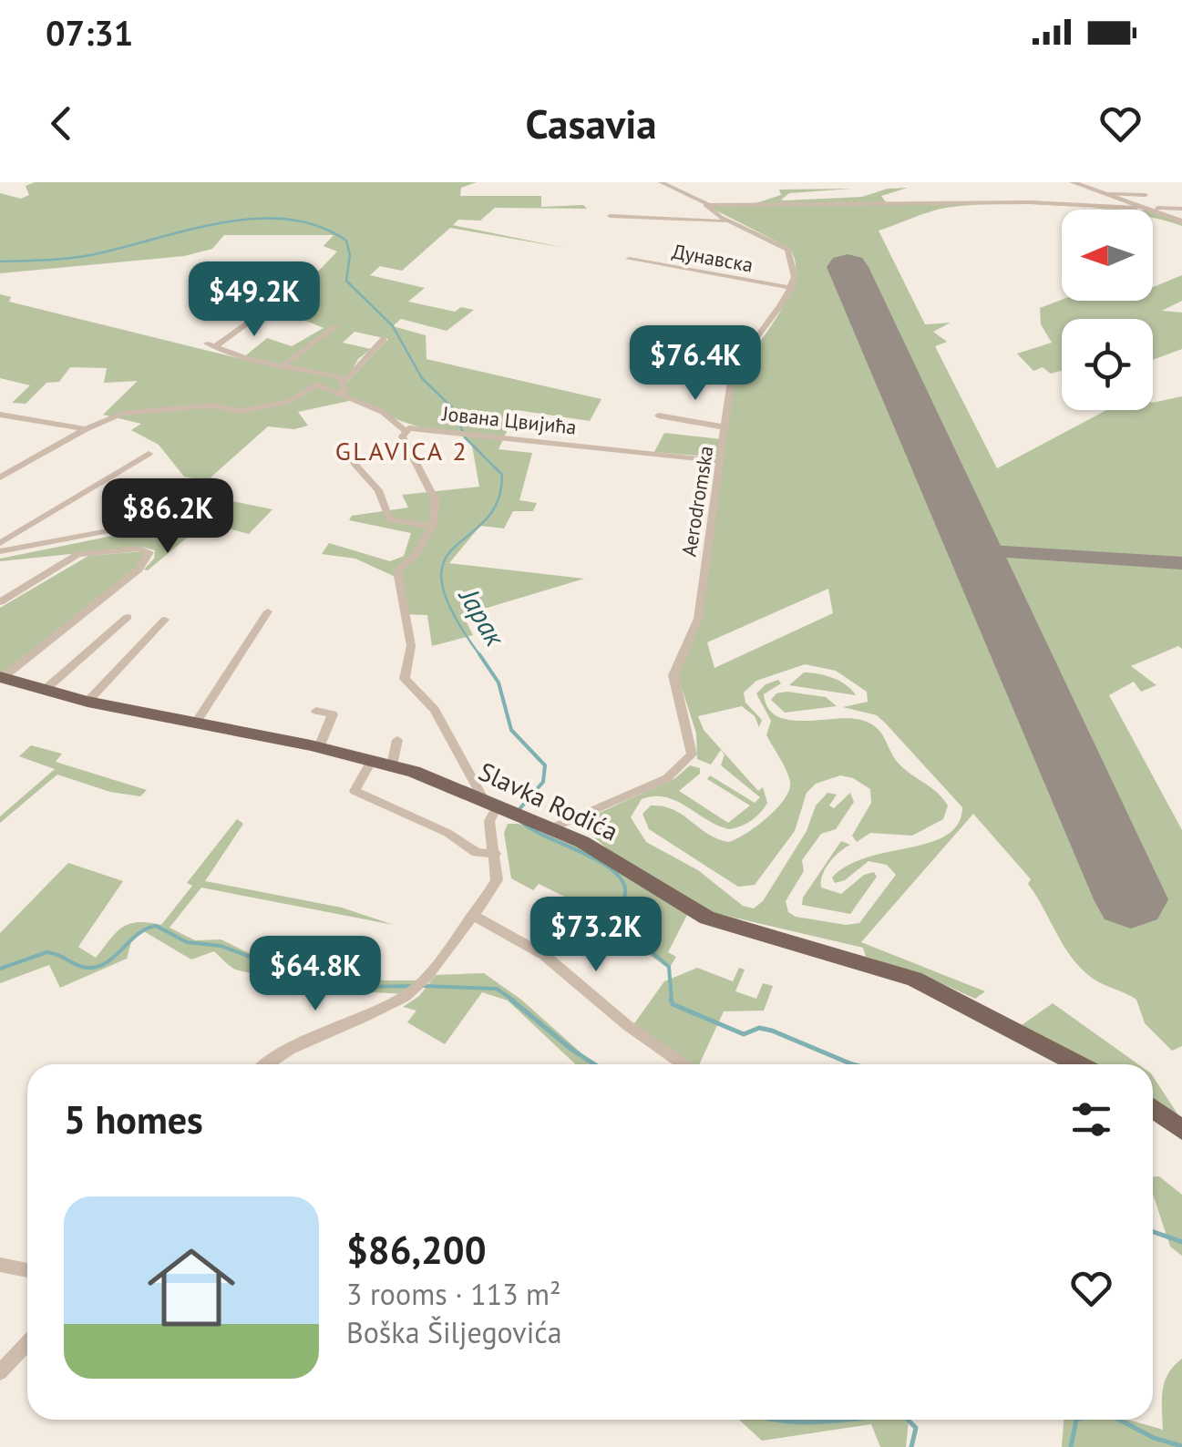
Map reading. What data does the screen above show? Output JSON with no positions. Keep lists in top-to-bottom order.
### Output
{
  "streets": {
    "main road": ["Slavka Rodića"],
    "street": ["Дунавска", "Јована Цвијића", "Aerodromska"]
  },
  "crossings": [
    ["Дунавска", "Aerodromska"],
    ["Јована Цвијића", "Aerodromska"],
    ["Aerodromska", "Slavka Rodića"]
  ],
  "districts": ["GLAVICA 2"],
  "water": ["Јарак"],
  "north": "left",
  "page": {
    "status": "07:31",
    "header": "Casavia",
    "price": [
      "$49.2K",
      "$76.4K",
      "$86.2K",
      "$73.2K",
      "$64.8K"
    ],
    "heading": "5 homes",
    "list": [
      {
        "name": "$86,200",
        "note": "3 rooms · 113 m² · Boška Šiljegovića"
      }
    ]
  }
}
